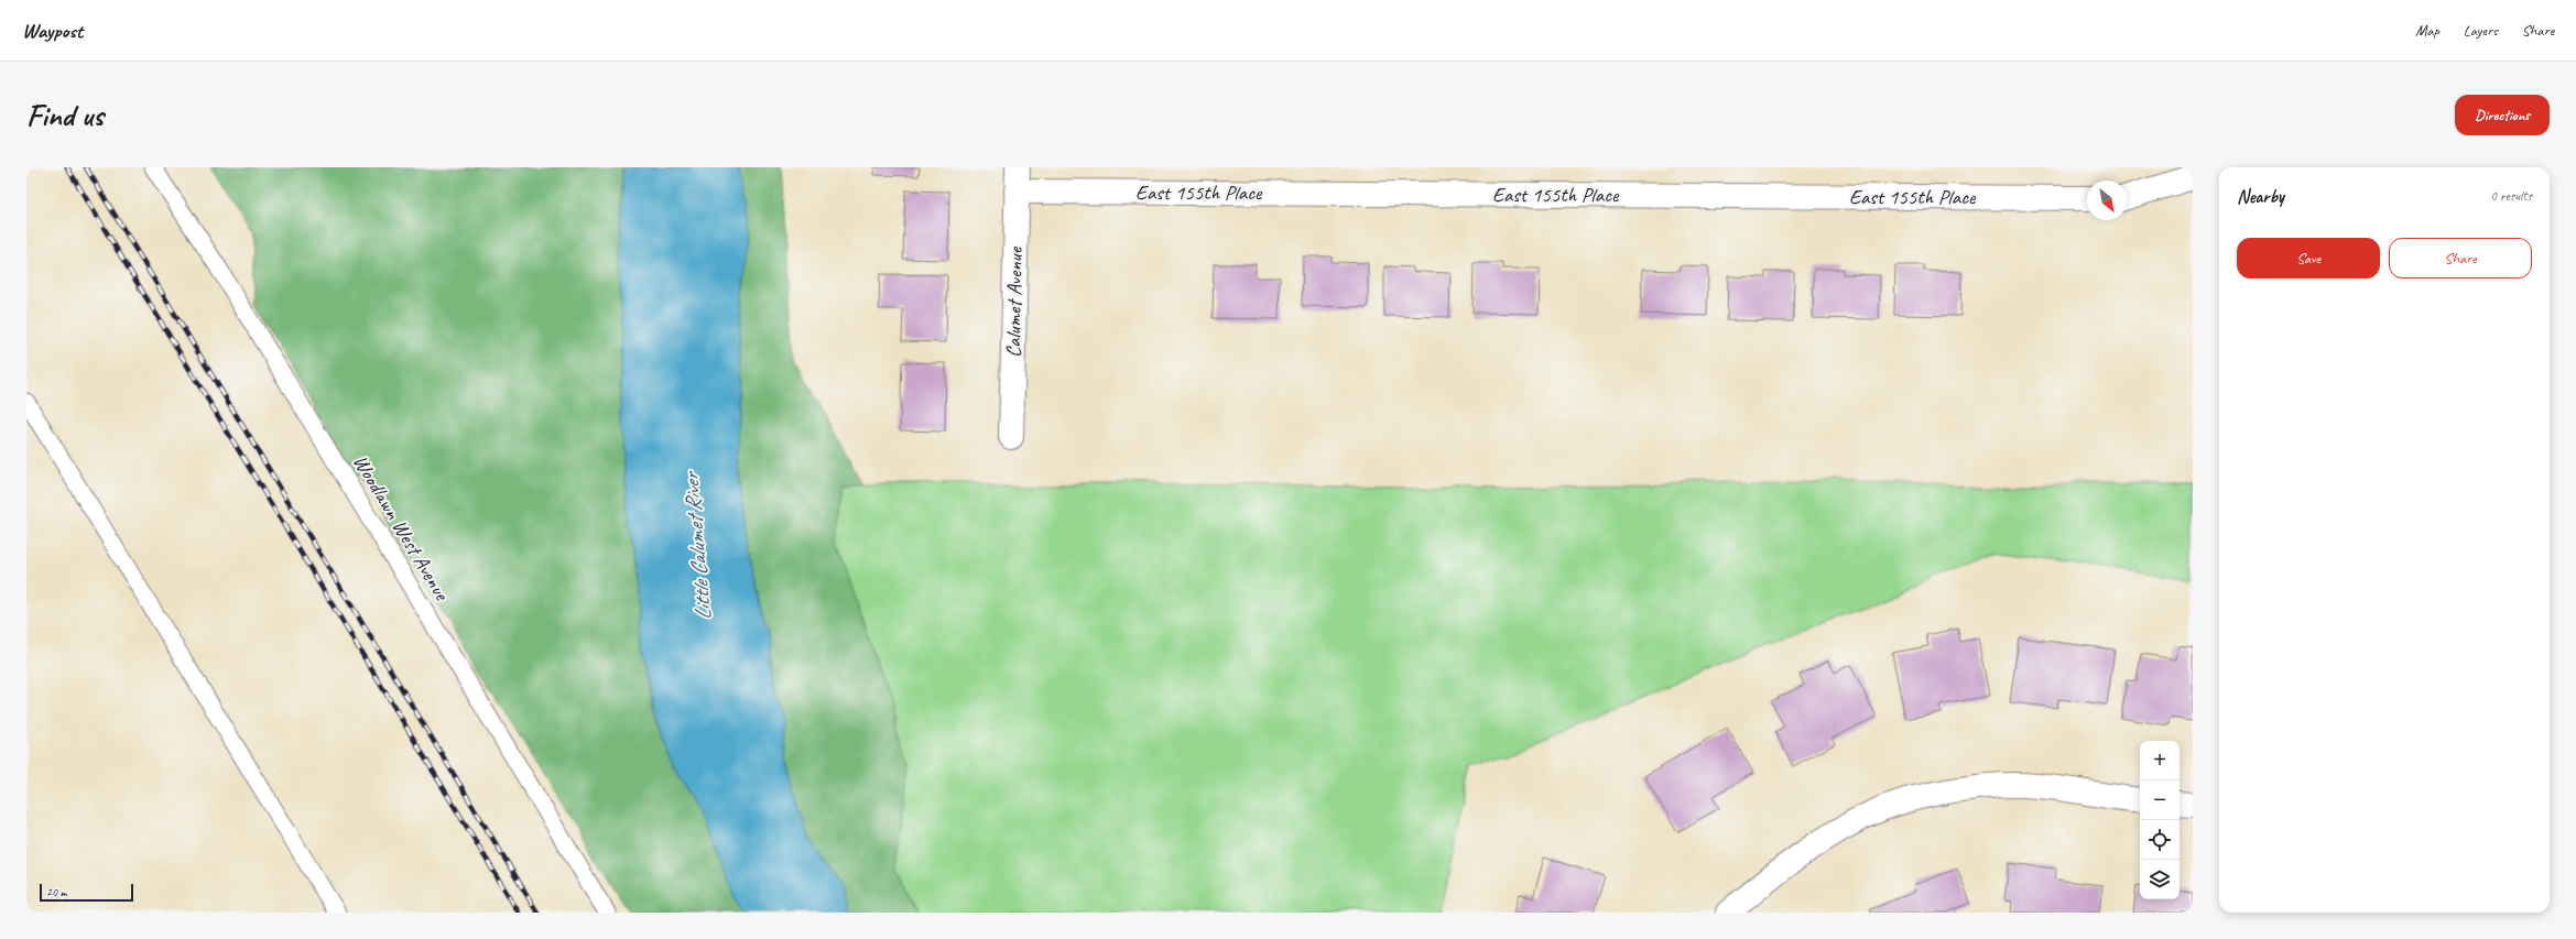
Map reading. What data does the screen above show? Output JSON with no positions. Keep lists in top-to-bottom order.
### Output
{
  "streets": {
    "street": ["East 155th Place", "Calumet Avenue"],
    "lane": ["Woodlawn West Avenue"]
  },
  "crossings": [
    ["East 155th Place", "Calumet Avenue"]
  ],
  "water": ["Little Calumet River"],
  "scale_bar": "20 m",
  "north": "bottom right",
  "page": {
    "header": "Waypost",
    "nav": ["Map", "Layers", "Share"],
    "buttons": [
      "Directions",
      ["Save", "Share"]
    ],
    "title": "Find us",
    "heading": ["Nearby", "0 results"],
    "map_buttons": ["+", "−"],
    "scale": "20 m"
  }
}
